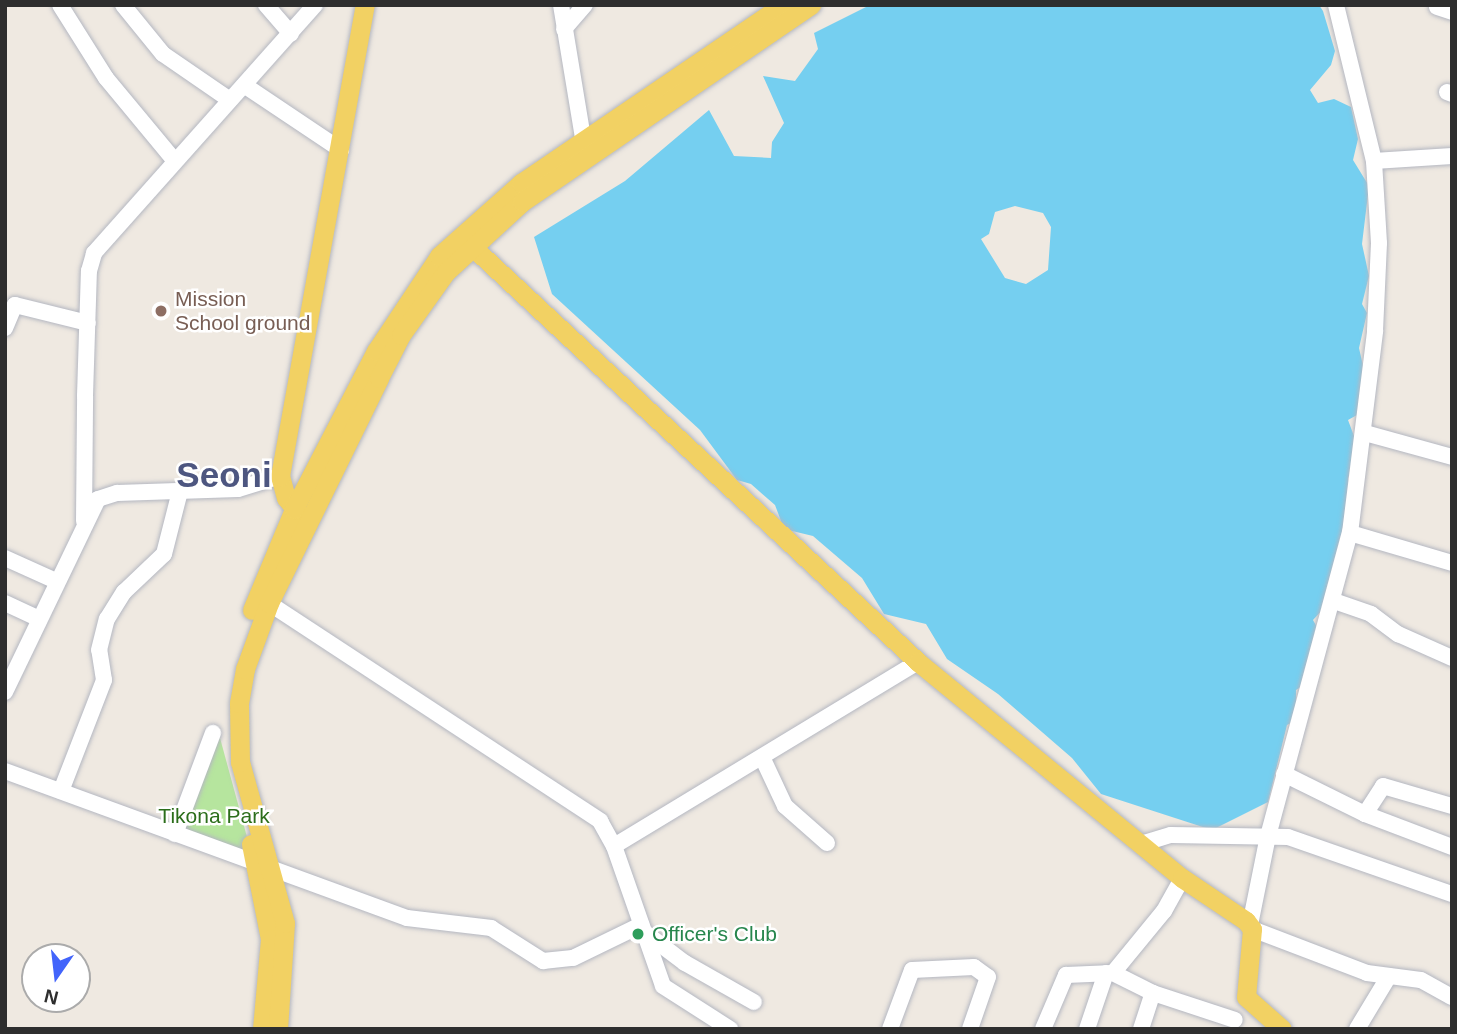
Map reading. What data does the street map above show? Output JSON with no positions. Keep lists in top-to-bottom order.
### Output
{
  "districts": ["Seoni"],
  "parks": ["Tikona Park"],
  "places": ["Mission School ground", "Officer's Club"],
  "north": "bottom"
}
